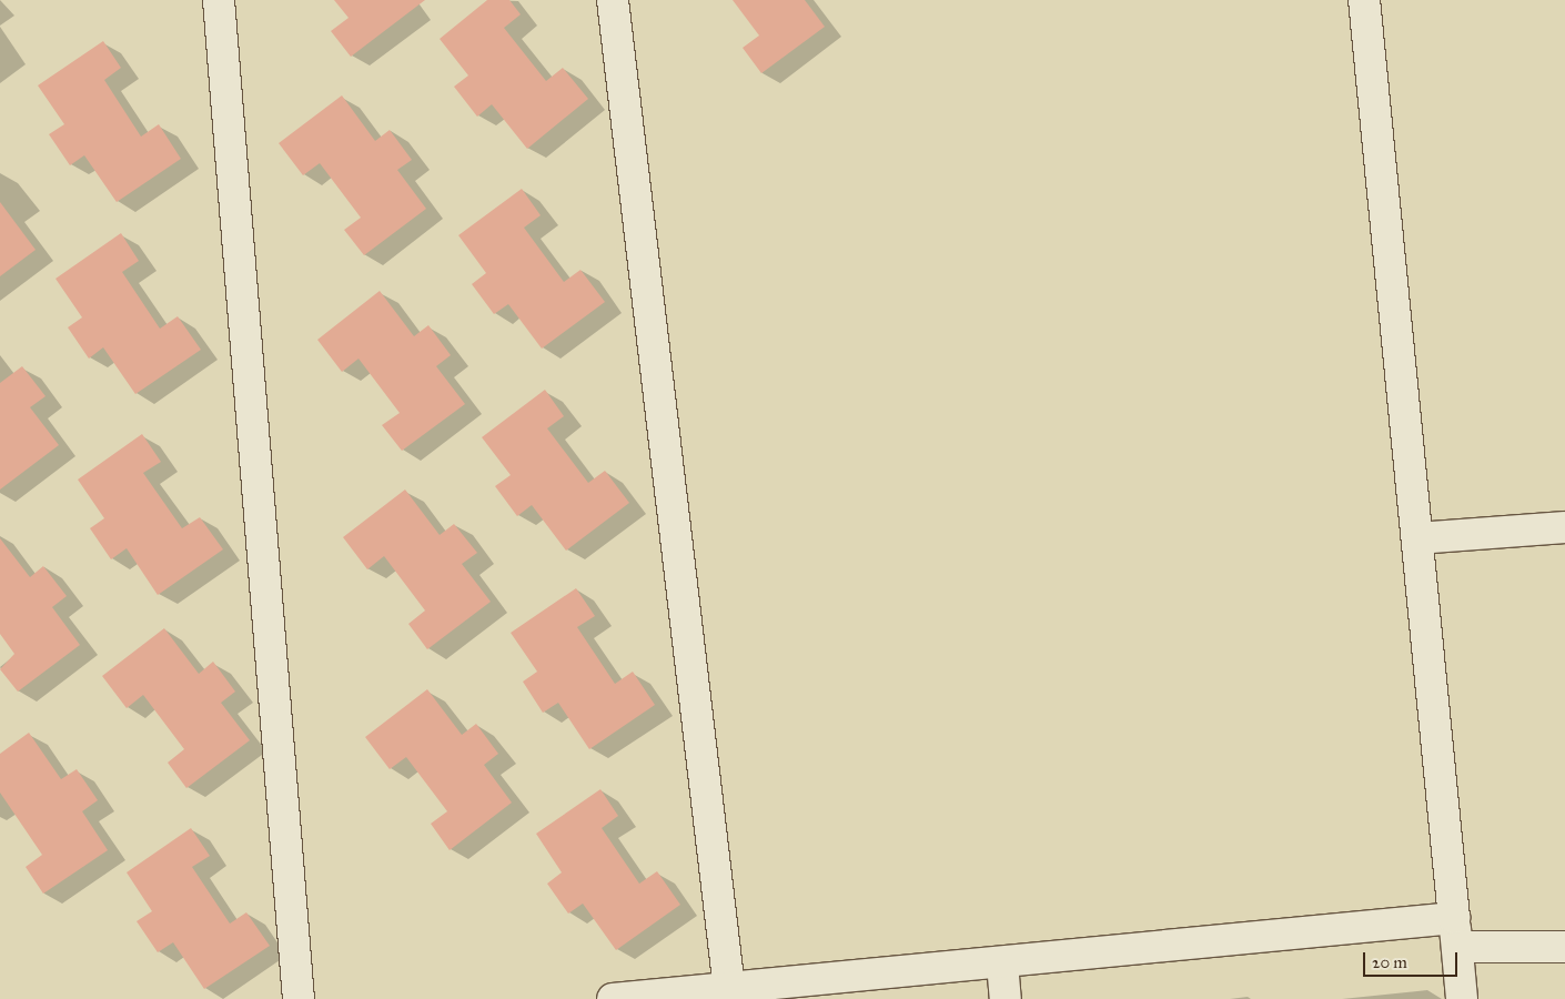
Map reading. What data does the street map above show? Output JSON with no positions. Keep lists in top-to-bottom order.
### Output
{
  "scale_bar": "20 m"
}
